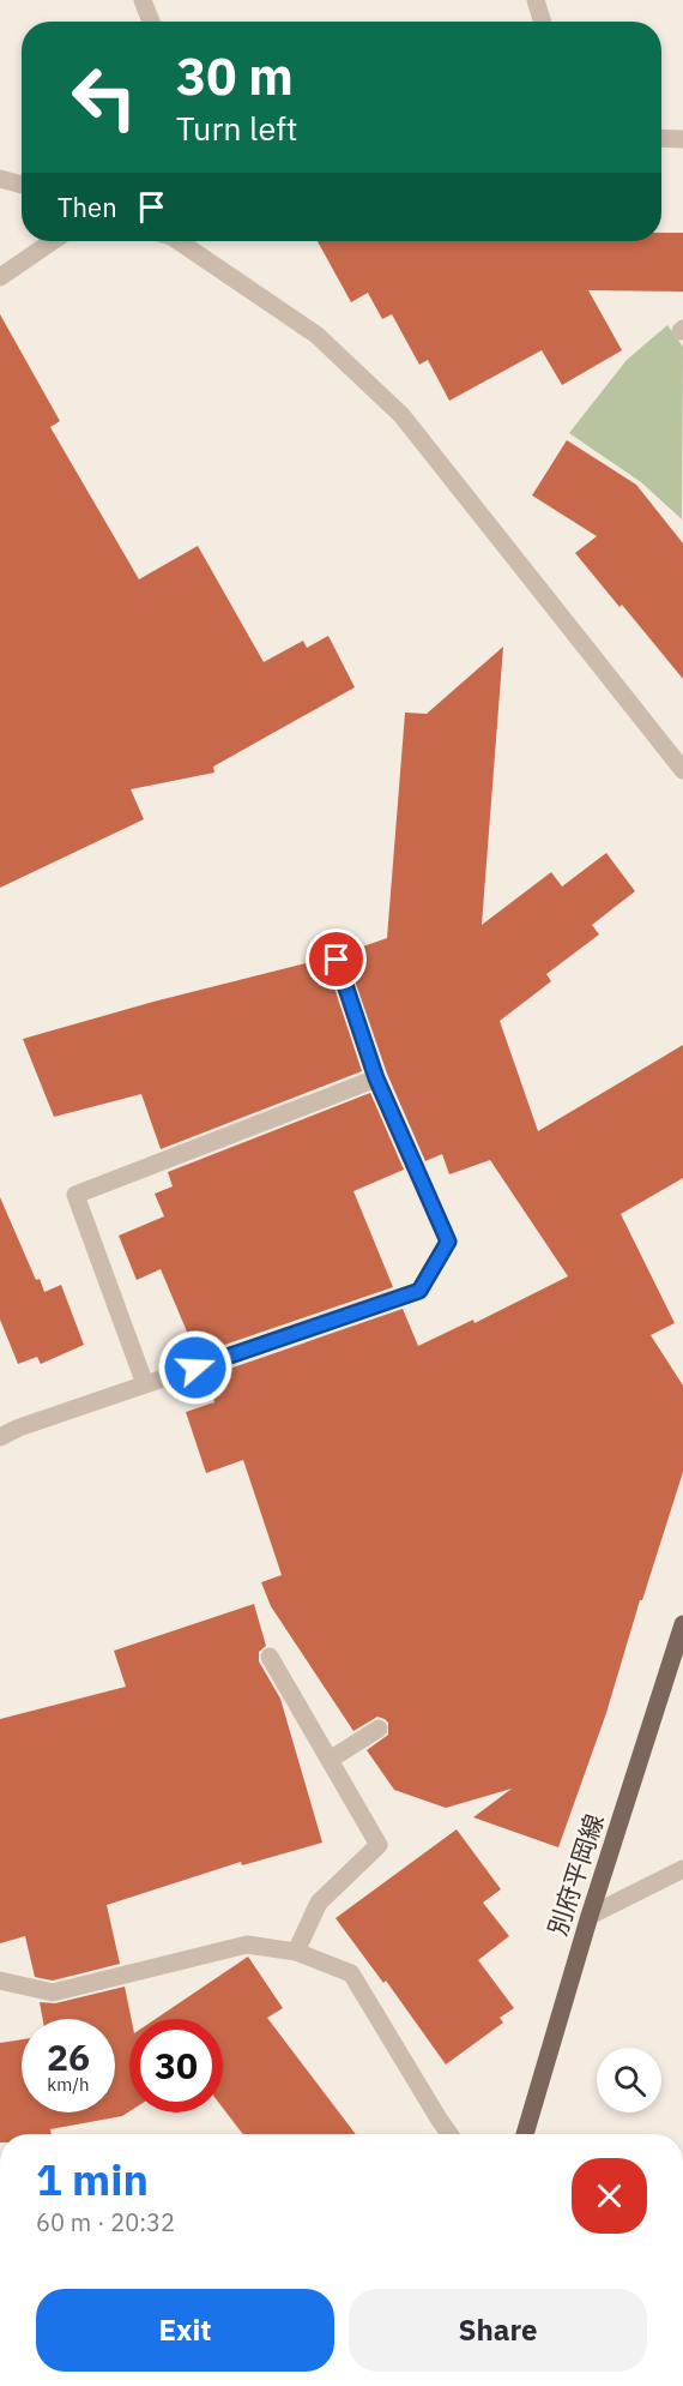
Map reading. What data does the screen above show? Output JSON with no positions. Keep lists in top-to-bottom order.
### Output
{
  "streets": {
    "main road": ["別府平岡線"]
  },
  "page": {
    "turn": ["30 m", "Turn left"],
    "then": "Then",
    "speed": "26 km/h",
    "limit": "30",
    "heading": ["1 min", "60 m · 20:32"],
    "buttons": ["Exit", "Share"]
  }
}
